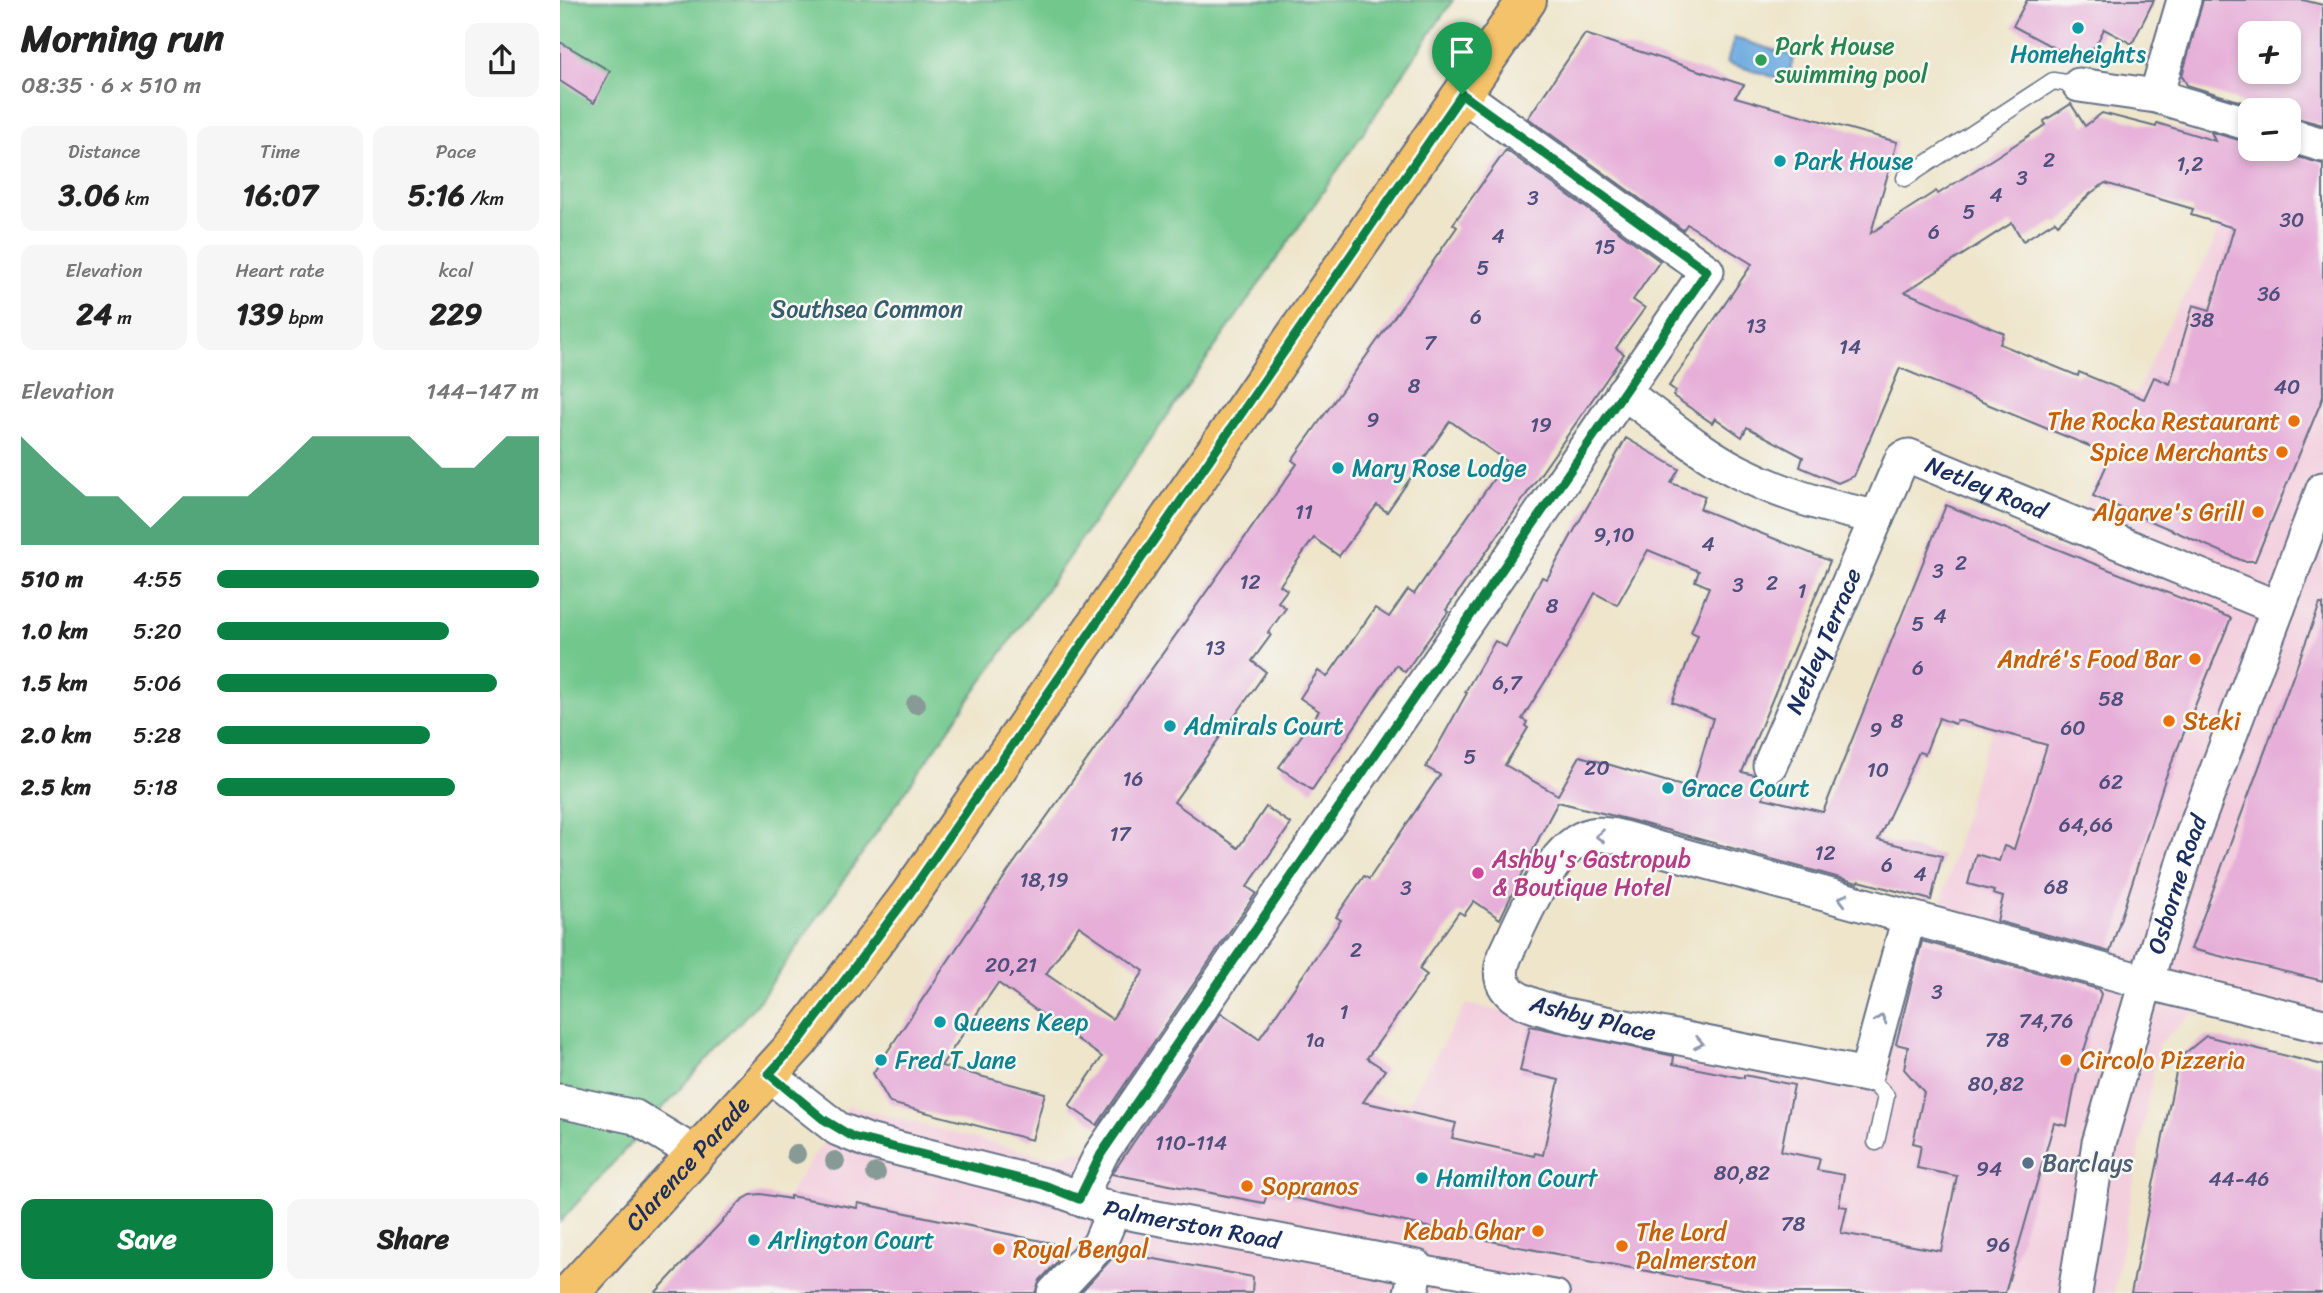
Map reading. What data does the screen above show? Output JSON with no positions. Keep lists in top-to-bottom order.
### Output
{
  "streets": {
    "main road": ["Clarence Parade"],
    "street": [
      "Netley Road",
      "Netley Terrace",
      "Osborne Road",
      "Ashby Place",
      "Palmerston Road"
    ]
  },
  "crossings": [
    ["Netley Road", "Netley Terrace"],
    ["Netley Road", "Osborne Road"],
    ["Osborne Road", "Ashby Place"],
    ["Clarence Parade", "Palmerston Road"]
  ],
  "parks": ["Southsea Common"],
  "places": [
    "Homeheights",
    "Park House swimming pool",
    "Park House",
    "The Rocka Restaurant",
    "Spice Merchants",
    "Mary Rose Lodge",
    "Algarve's Grill",
    "André's Food Bar",
    "Steki",
    "Admirals Court",
    "Grace Court",
    "Ashby's Gastropub & Boutique Hotel",
    "Queens Keep",
    "Fred T Jane",
    "Circolo Pizzeria",
    "Barclays",
    "Hamilton Court",
    "Sopranos",
    "Kebab Ghar",
    "Arlington Court",
    "The Lord Palmerston",
    "Royal Bengal"
  ],
  "house_numbers": [
    "2",
    "1,2",
    "3",
    "4",
    "3",
    "5",
    "30",
    "6",
    "4",
    "15",
    "5",
    "36",
    "6",
    "38",
    "13",
    "7",
    "14",
    "8",
    "40",
    "9",
    "19",
    "11",
    "9,10",
    "4",
    "2",
    "3",
    "12",
    "2",
    "3",
    "1",
    "8",
    "4",
    "5",
    "13",
    "6",
    "6,7",
    "58",
    "8",
    "60",
    "9",
    "5",
    "20",
    "10",
    "16",
    "62",
    "64,66",
    "17",
    "12",
    "6",
    "4",
    "18,19",
    "68",
    "3",
    "2",
    "20,21",
    "3",
    "1",
    "74,76",
    "1a",
    "78",
    "80,82",
    "110-114",
    "94",
    "80,82",
    "44-46",
    "78",
    "96"
  ],
  "page": {
    "heading": ["Morning run", "08:35 · 6 × 510 m"],
    "map_buttons": ["+", "−"],
    "stats": [
      ["Distance", "3.06 km"],
      ["Time", "16:07"],
      ["Pace", "5:16 /km"],
      ["Elevation", "24 m"],
      ["Heart rate", "139 bpm"],
      ["kcal", "229"]
    ],
    "chart": ["Elevation", "144–147 m"],
    "list": [
      {
        "name": "510 m",
        "note": "4:55"
      },
      {
        "name": "1.0 km",
        "note": "5:20"
      },
      {
        "name": "1.5 km",
        "note": "5:06"
      },
      {
        "name": "2.0 km",
        "note": "5:28"
      },
      {
        "name": "2.5 km",
        "note": "5:18"
      }
    ],
    "buttons": ["Save", "Share"]
  }
}
